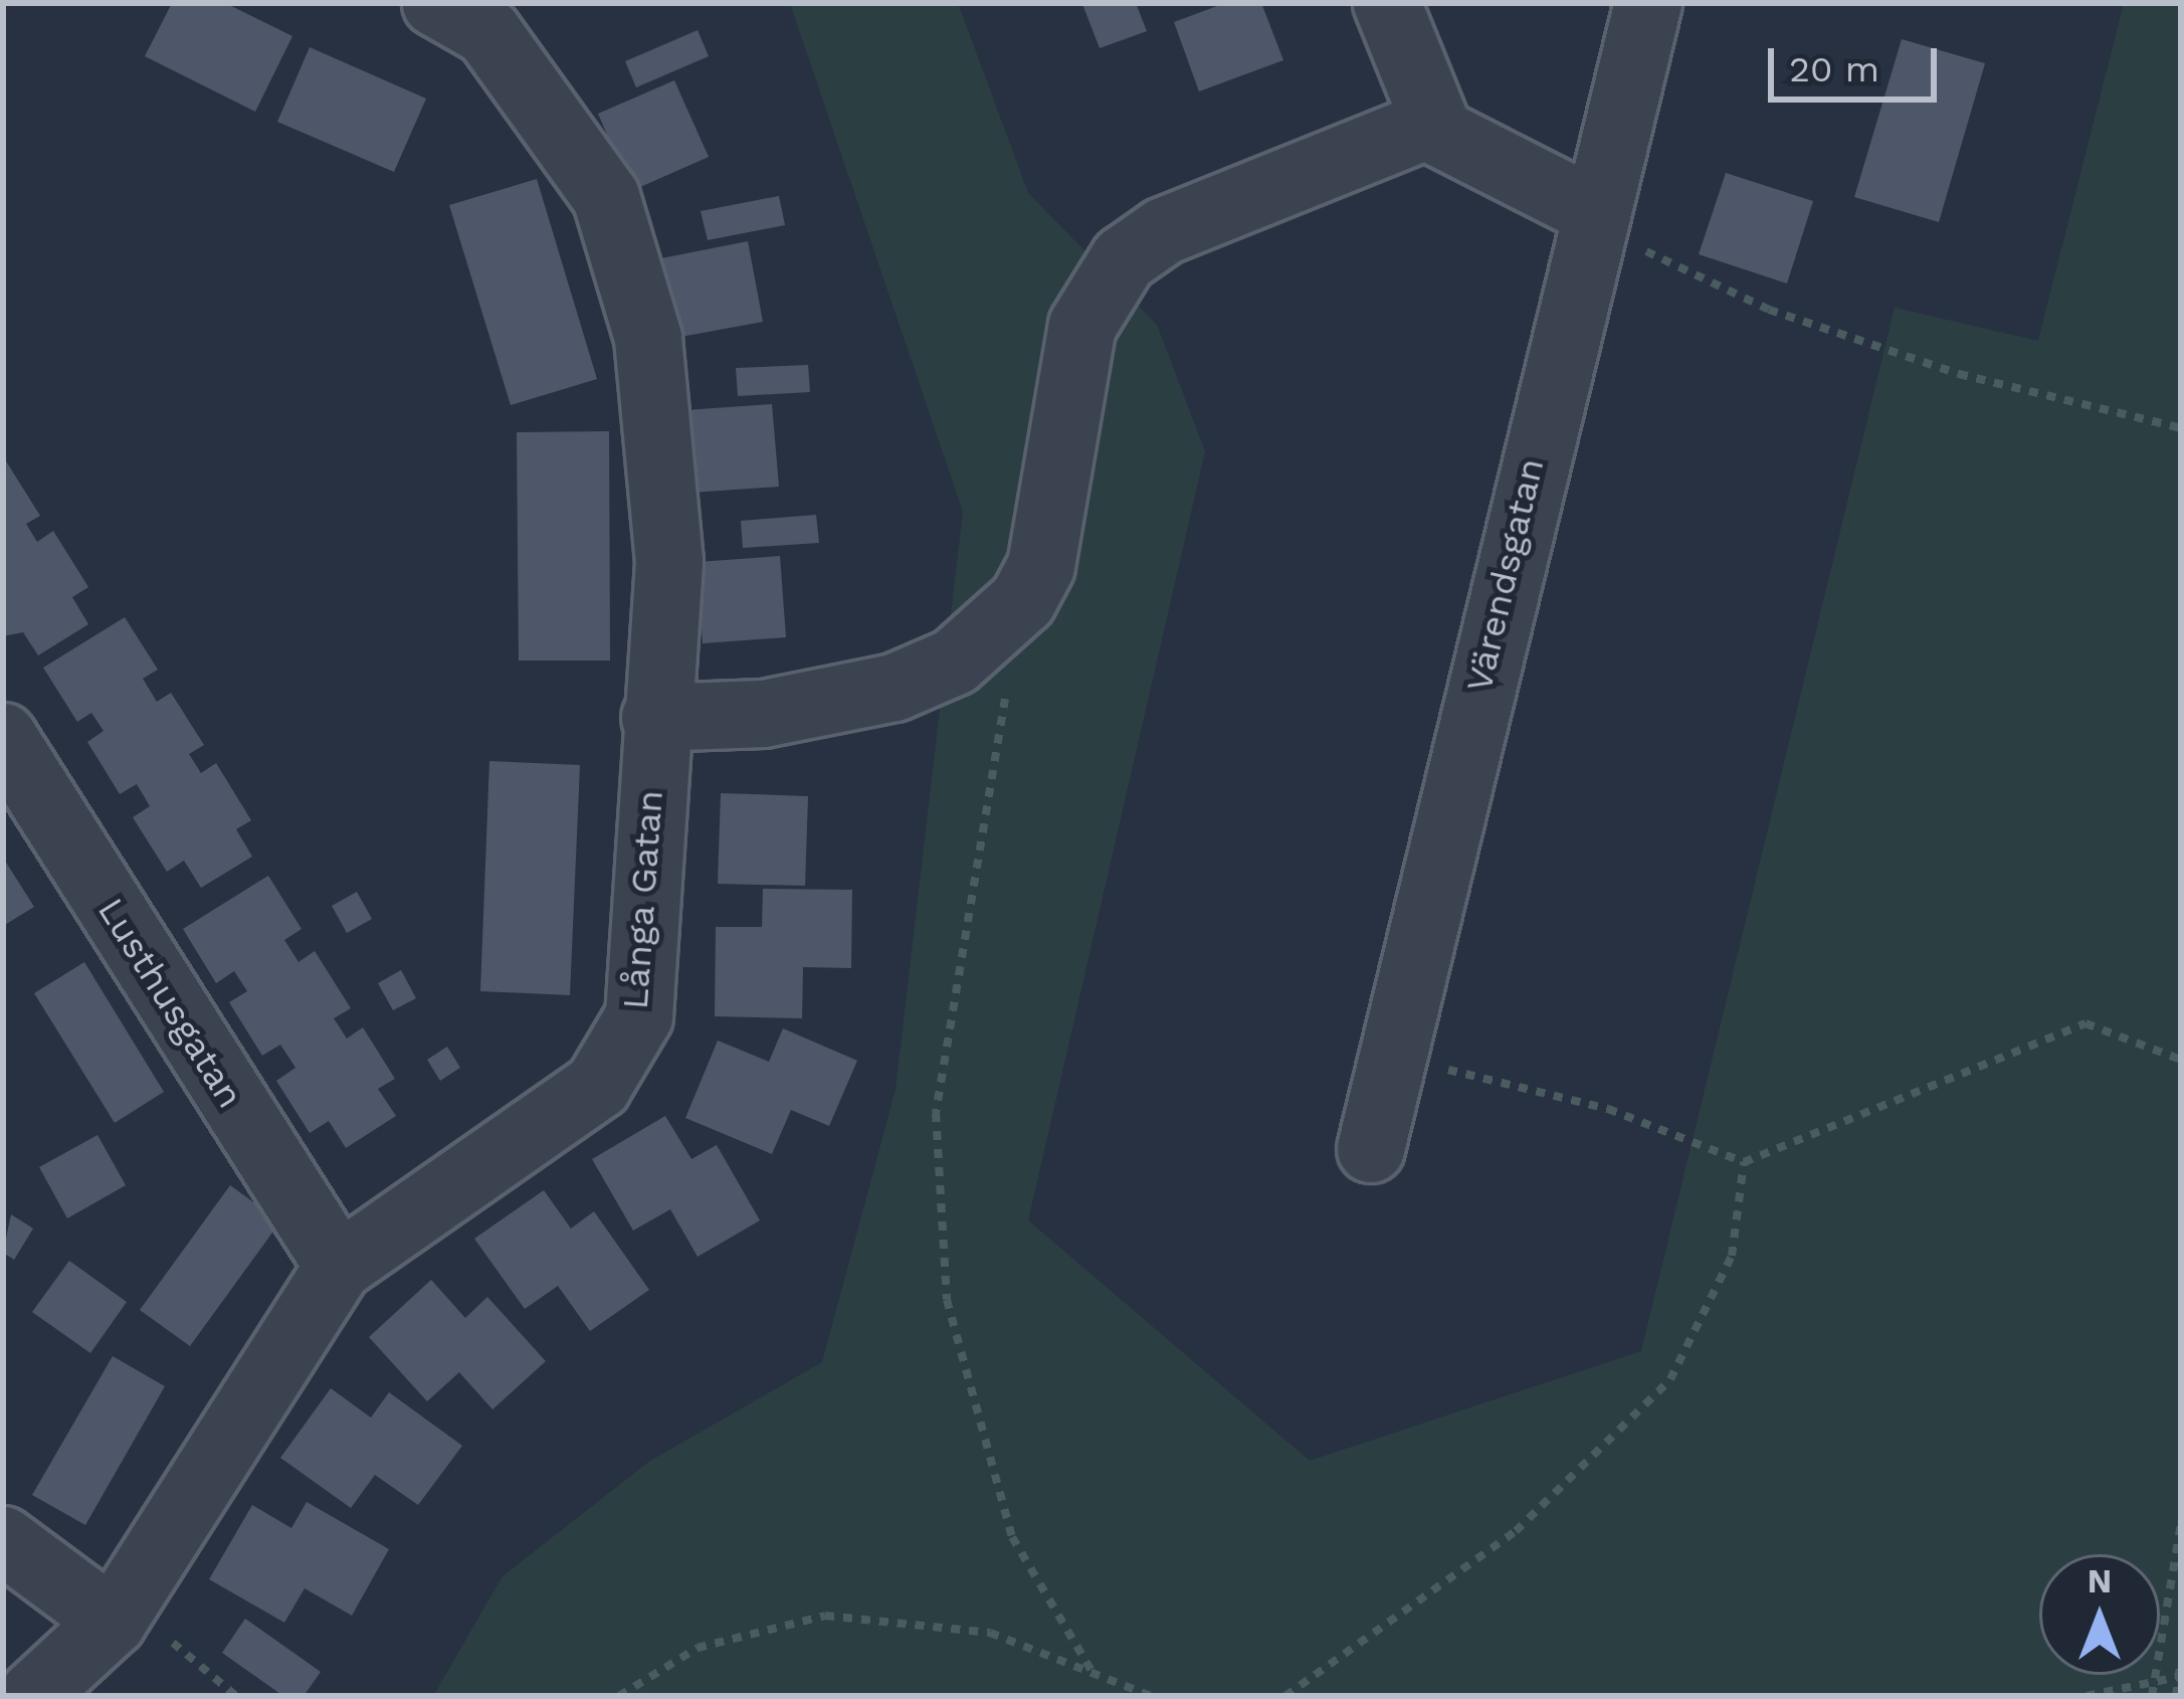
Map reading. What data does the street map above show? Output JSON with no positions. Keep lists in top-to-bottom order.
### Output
{
  "streets": {
    "street": ["Värendsgatan", "Långa Gatan", "Lusthusgatan"]
  },
  "crossings": [
    ["Långa Gatan", "Lusthusgatan"]
  ],
  "scale_bar": "20 m",
  "north": "top"
}
